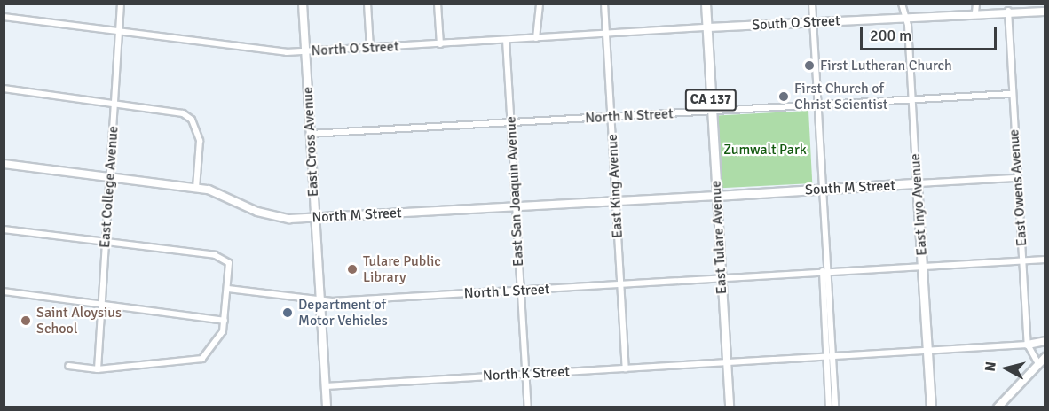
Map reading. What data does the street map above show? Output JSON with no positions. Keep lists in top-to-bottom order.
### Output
{
  "streets": {
    "main road": [
      "CA 137",
      "South M Street",
      "East Inyo Avenue",
      "East Tulare Avenue"
    ],
    "street": [
      "South O Street",
      "North O Street",
      "North N Street",
      "East Cross Avenue",
      "East King Avenue",
      "East College Avenue",
      "East Owens Avenue",
      "East San Joaquin Avenue",
      "North M Street",
      "North L Street",
      "North K Street"
    ]
  },
  "crossings": [
    ["South O Street", "North O Street"],
    ["South O Street", "East Owens Avenue"],
    ["South O Street", "East Inyo Avenue"],
    ["South O Street", "East Tulare Avenue"],
    ["North O Street", "East Cross Avenue"],
    ["North O Street", "East King Avenue"],
    ["North O Street", "East College Avenue"],
    ["North O Street", "East San Joaquin Avenue"],
    ["North O Street", "East Tulare Avenue"],
    ["North N Street", "East Cross Avenue"],
    ["North N Street", "East King Avenue"],
    ["North N Street", "East Owens Avenue"],
    ["North N Street", "East San Joaquin Avenue"],
    ["North N Street", "East Inyo Avenue"],
    ["North N Street", "East Tulare Avenue"],
    ["East Cross Avenue", "North M Street"],
    ["East Cross Avenue", "North L Street"],
    ["East Cross Avenue", "North K Street"],
    ["East King Avenue", "North M Street"],
    ["East King Avenue", "North L Street"],
    ["East King Avenue", "North K Street"],
    ["East College Avenue", "North M Street"],
    ["South M Street", "East Owens Avenue"],
    ["South M Street", "East Inyo Avenue"],
    ["South M Street", "North M Street"],
    ["South M Street", "East Tulare Avenue"],
    ["East Owens Avenue", "North L Street"],
    ["East Owens Avenue", "North K Street"],
    ["East San Joaquin Avenue", "North M Street"],
    ["East San Joaquin Avenue", "North L Street"],
    ["East San Joaquin Avenue", "North K Street"],
    ["East Inyo Avenue", "North L Street"],
    ["East Inyo Avenue", "North K Street"],
    ["North M Street", "East Tulare Avenue"],
    ["East Tulare Avenue", "North L Street"],
    ["East Tulare Avenue", "North K Street"]
  ],
  "parks": ["Zumwalt Park"],
  "places": [
    "First Lutheran Church",
    "First Church of Christ Scientist",
    "Tulare Public Library",
    "Department of Motor Vehicles",
    "Saint Aloysius School"
  ],
  "scale_bar": "200 m",
  "north": "left"
}
